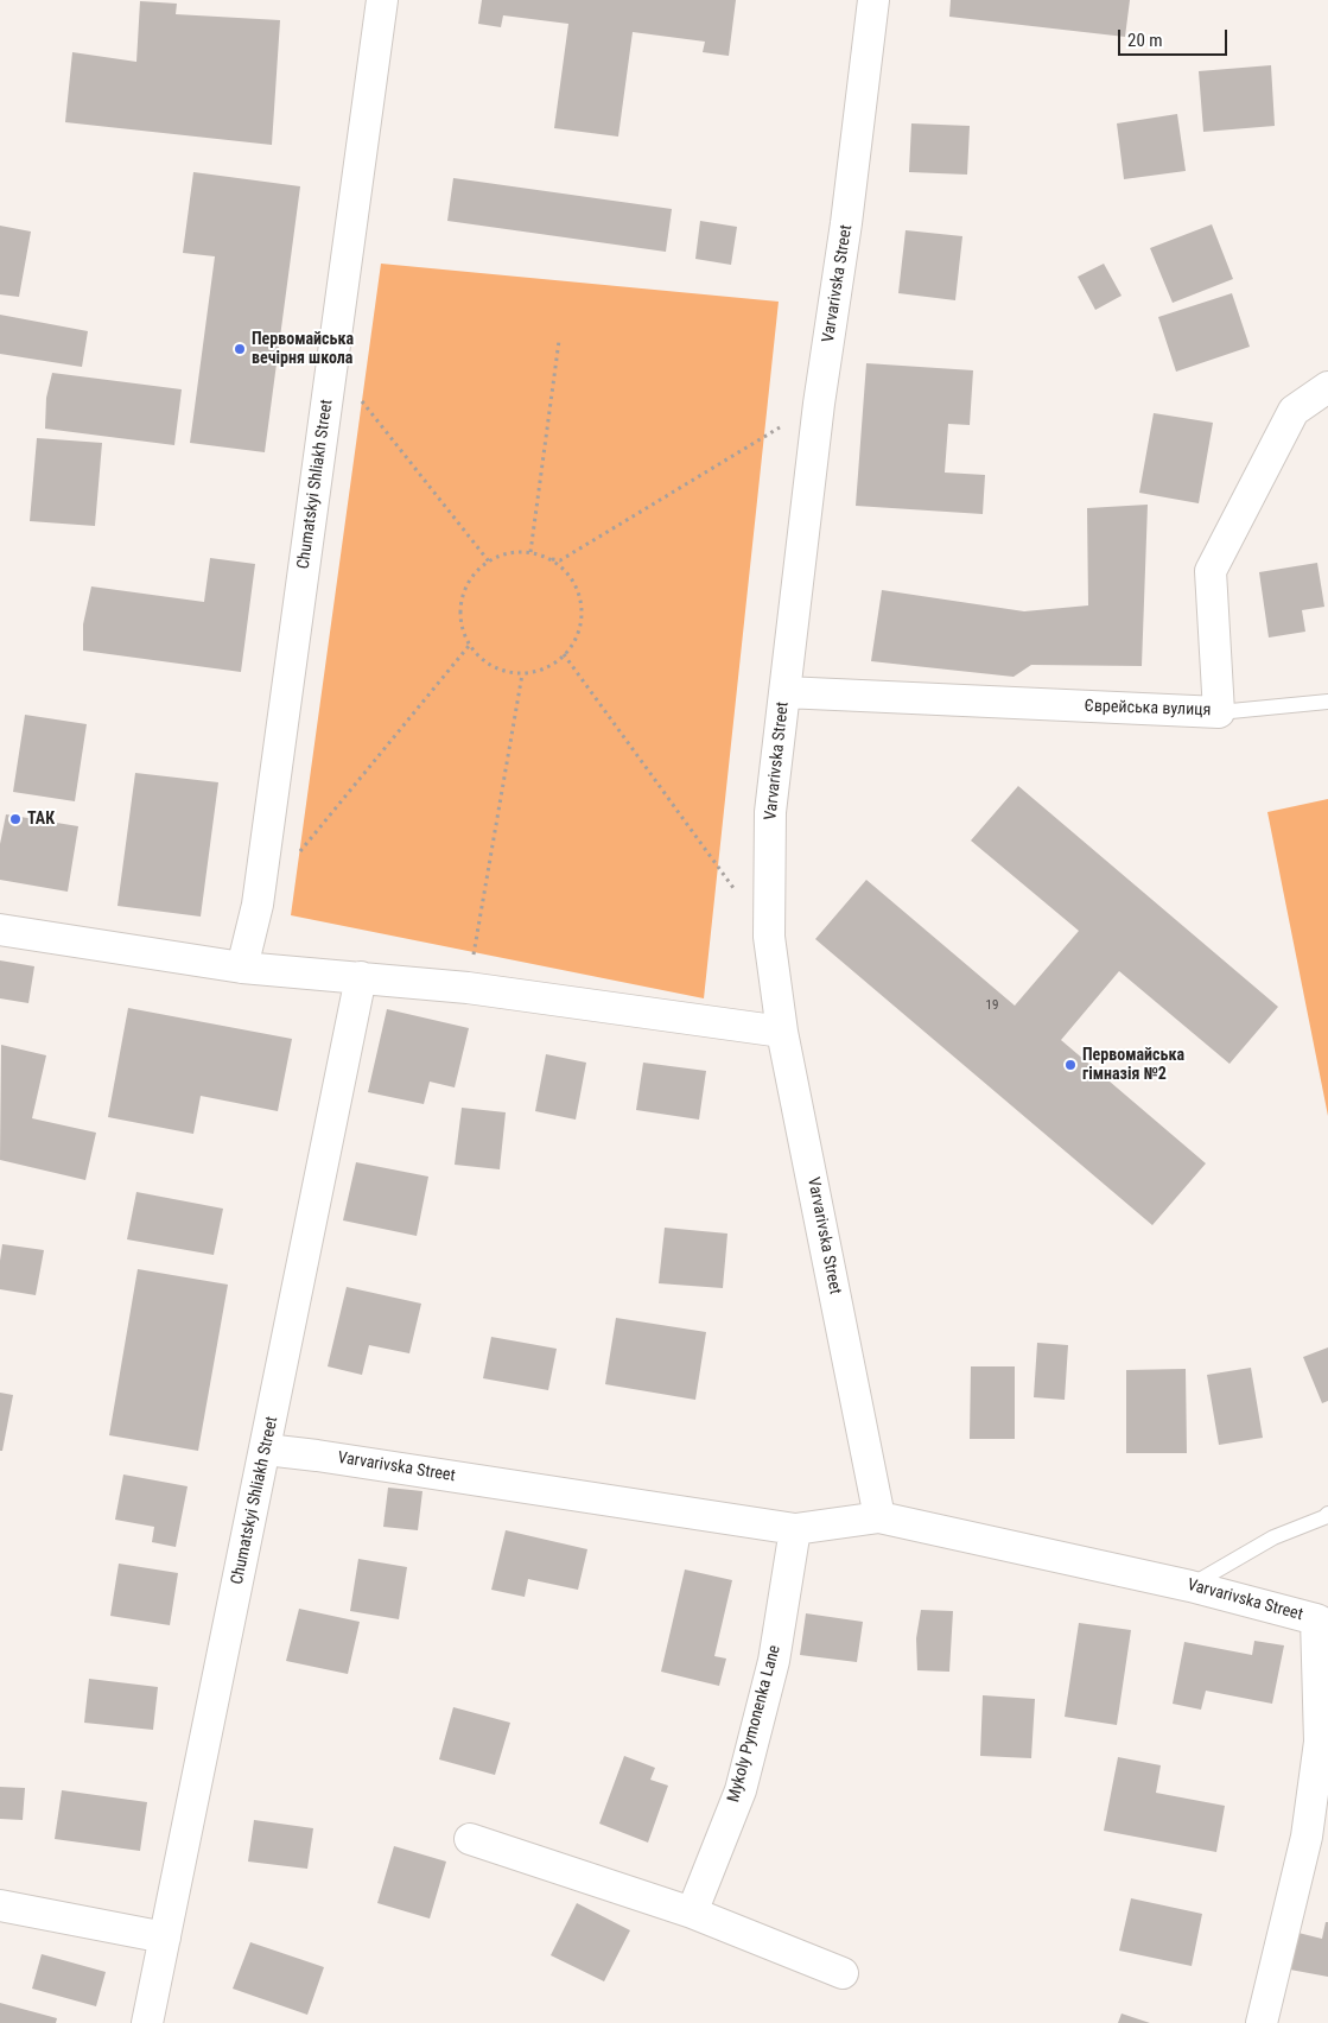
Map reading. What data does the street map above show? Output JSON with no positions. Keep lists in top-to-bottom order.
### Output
{
  "streets": {
    "street": [
      "Varvarivska Street",
      "Chumatskyi Shliakh Street",
      "Єврейська вулиця",
      "Mykoly Pymonenka Lane"
    ]
  },
  "crossings": [
    ["Varvarivska Street", "Chumatskyi Shliakh Street"],
    ["Varvarivska Street", "Єврейська вулиця"],
    ["Varvarivska Street", "Mykoly Pymonenka Lane"]
  ],
  "places": ["Первомайська вечірня школа", "ТАК", "Первомайська гімназія №2"],
  "house_numbers": ["19"],
  "scale_bar": "20 m"
}
